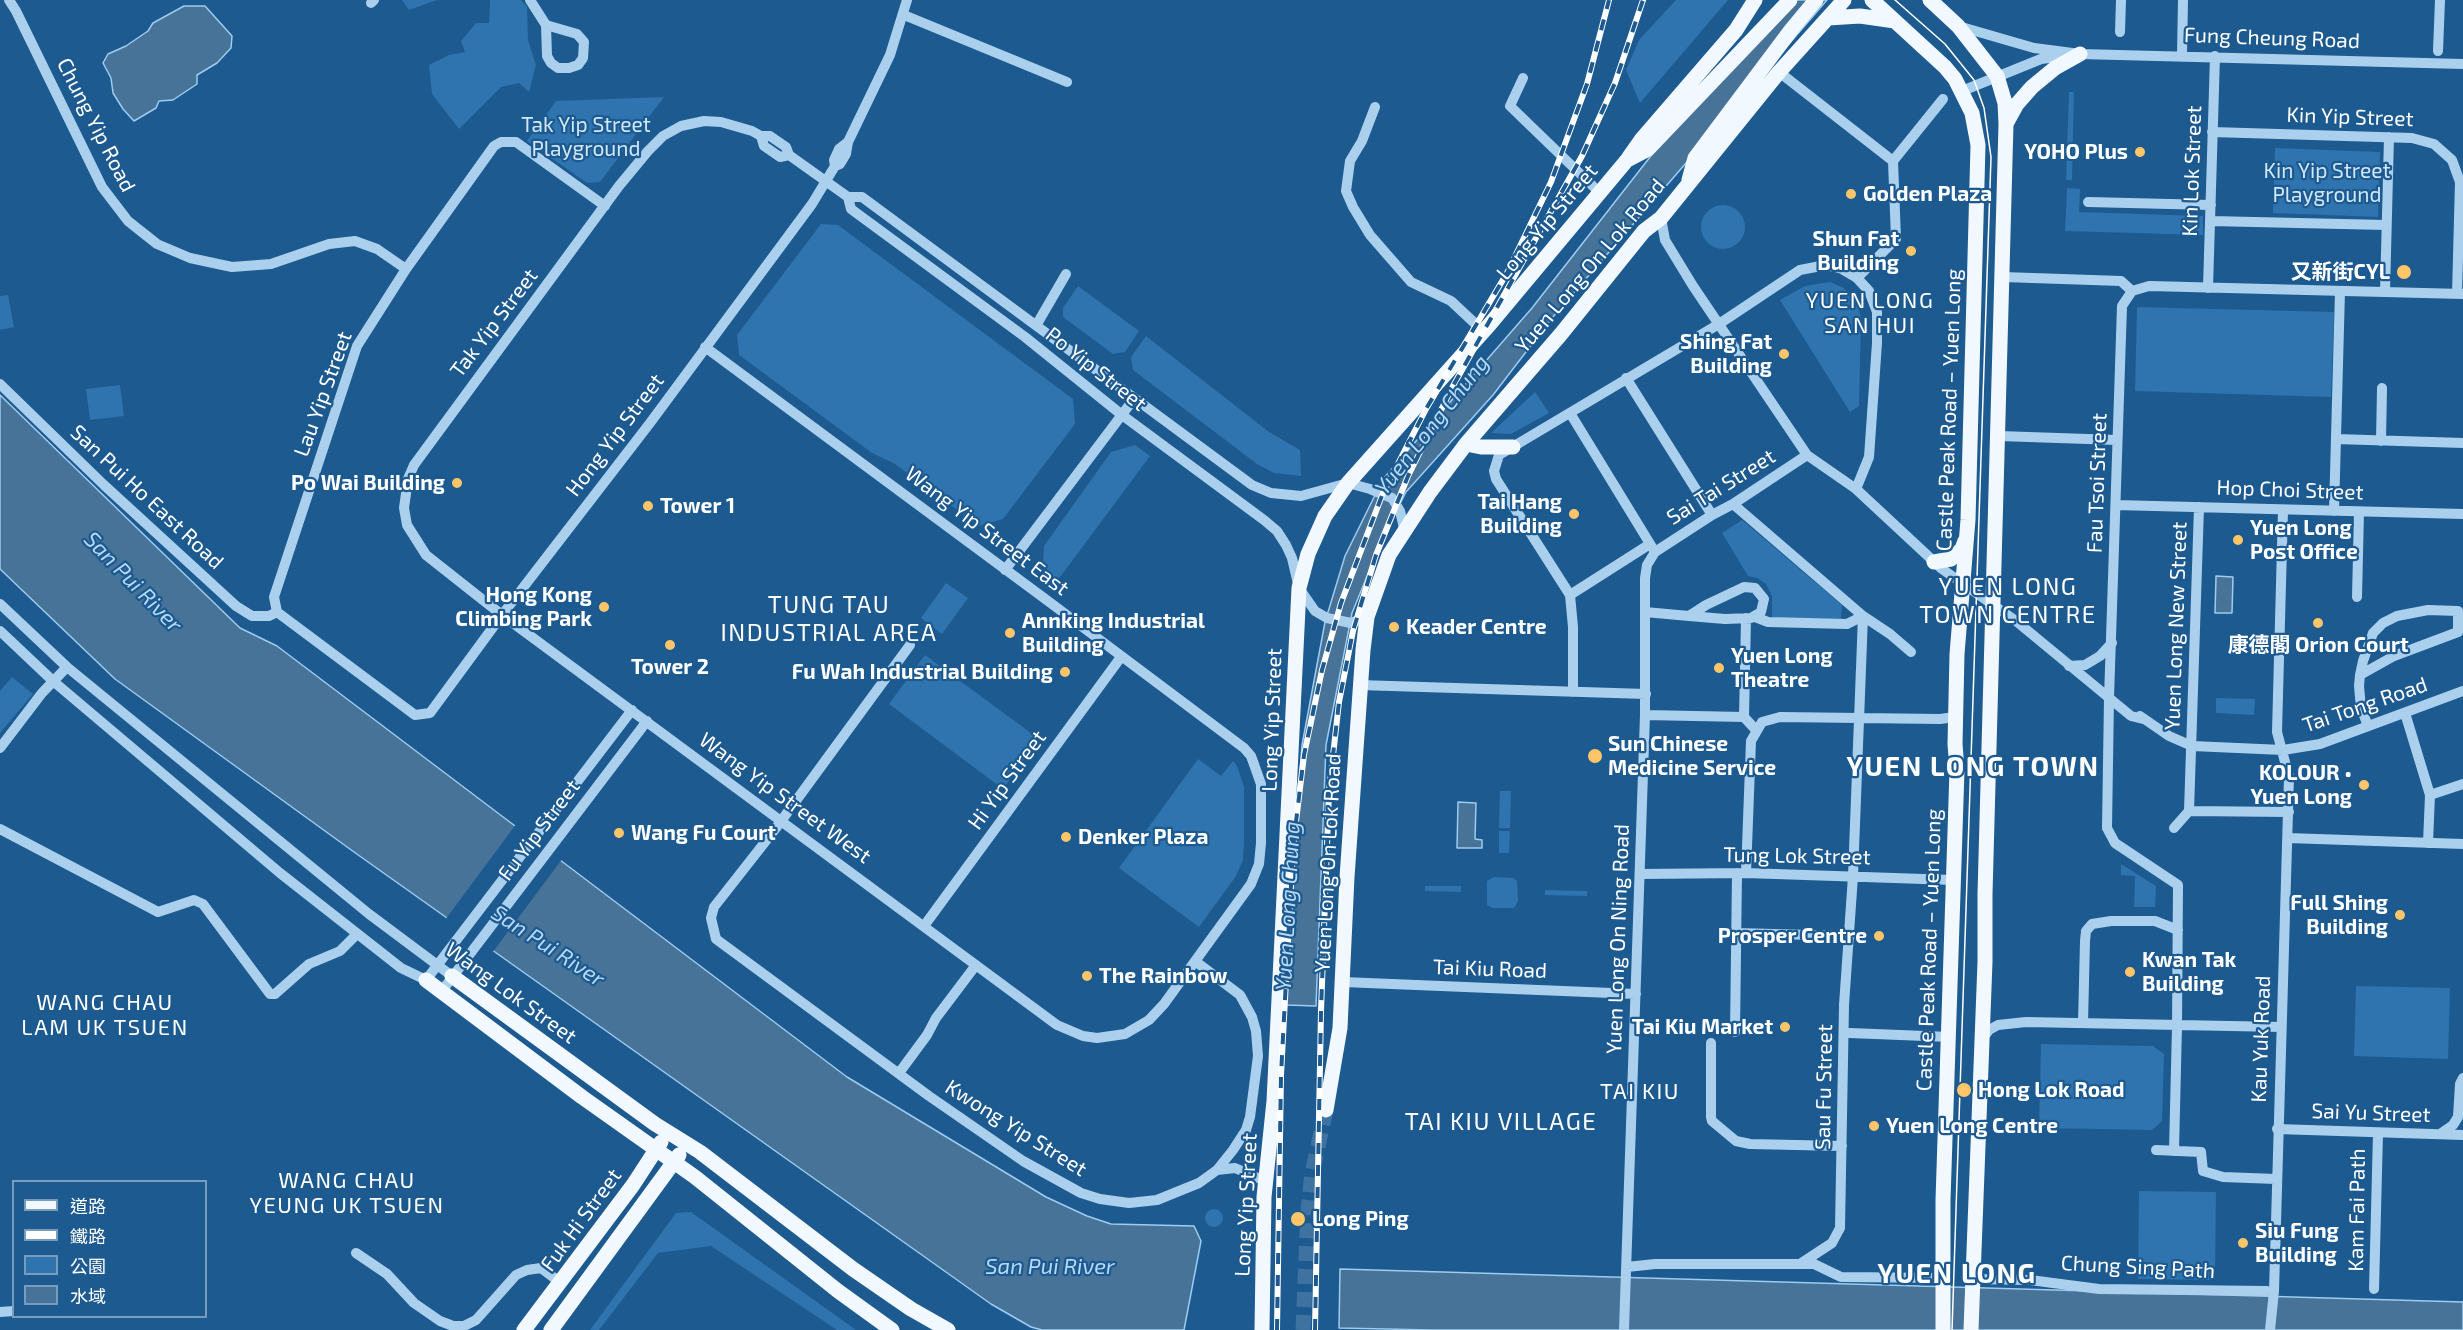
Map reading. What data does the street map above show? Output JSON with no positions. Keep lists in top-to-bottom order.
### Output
{
  "streets": {
    "main road": [
      "Long Yip Street",
      "Yuen Long On Lok Road",
      "Castle Peak Road – Yuen Long",
      "Wang Lok Street",
      "Fuk Hi Street"
    ],
    "street": [
      "Fung Cheung Road",
      "Kin Yip Street",
      "Chung Yip Road",
      "Kin Lok Street",
      "Tak Yip Street",
      "Po Yip Street",
      "Lau Yip Street",
      "Hong Yip Street",
      "Fau Tsoi Street",
      "Sai Tai Street",
      "Hop Choi Street",
      "San Pui Ho East Road",
      "Wang Yip Street East",
      "Yuen Long New Street",
      "Tai Tong Road",
      "Hi Yip Street",
      "Wang Yip Street West",
      "Fu Yip Street",
      "Tung Lok Street",
      "Yuen Long On Ning Road",
      "Tai Kiu Road",
      "Kau Yuk Road",
      "Sau Fu Street",
      "Sai Yu Street",
      "Kwong Yip Street",
      "Kam Fai Path",
      "Chung Sing Path"
    ]
  },
  "crossings": [
    ["Fung Cheung Road", "Kin Lok Street"],
    ["Fung Cheung Road", "Castle Peak Road – Yuen Long"],
    ["Kin Yip Street", "Kin Lok Street"],
    ["Chung Yip Road", "Lau Yip Street"],
    ["Long Yip Street", "Po Yip Street"],
    ["Yuen Long On Lok Road", "Tai Kiu Road"],
    ["Tak Yip Street", "Po Yip Street"],
    ["Tak Yip Street", "Lau Yip Street"],
    ["Tak Yip Street", "Hong Yip Street"],
    ["Tak Yip Street", "Wang Yip Street West"],
    ["Po Yip Street", "Hong Yip Street"],
    ["Lau Yip Street", "Hong Yip Street"],
    ["Lau Yip Street", "San Pui Ho East Road"],
    ["Castle Peak Road – Yuen Long", "Tai Tong Road"],
    ["Castle Peak Road – Yuen Long", "Tung Lok Street"],
    ["Hong Yip Street", "San Pui Ho East Road"],
    ["Hong Yip Street", "Wang Yip Street East"],
    ["Hong Yip Street", "Wang Yip Street West"],
    ["Fau Tsoi Street", "Hop Choi Street"],
    ["Fau Tsoi Street", "Tai Tong Road"],
    ["Sai Tai Street", "Tai Tong Road"],
    ["Sai Tai Street", "Yuen Long On Ning Road"],
    ["Hop Choi Street", "Yuen Long New Street"],
    ["Hop Choi Street", "Kau Yuk Road"],
    ["Wang Yip Street East", "Hi Yip Street"],
    ["Wang Yip Street East", "Wang Yip Street West"],
    ["Yuen Long New Street", "Tai Tong Road"],
    ["Tai Tong Road", "Kau Yuk Road"],
    ["Hi Yip Street", "Wang Yip Street West"],
    ["Wang Yip Street West", "Fu Yip Street"],
    ["Wang Yip Street West", "Kwong Yip Street"],
    ["Fu Yip Street", "Wang Lok Street"],
    ["Tung Lok Street", "Yuen Long On Ning Road"],
    ["Tung Lok Street", "Sau Fu Street"],
    ["Yuen Long On Ning Road", "Tai Kiu Road"],
    ["Wang Lok Street", "Fuk Hi Street"],
    ["Kau Yuk Road", "Sai Yu Street"],
    ["Kau Yuk Road", "Chung Sing Path"],
    ["Sai Yu Street", "Kam Fai Path"]
  ],
  "districts": [
    "YUEN LONG SAN HUI",
    "YUEN LONG TOWN CENTRE",
    "TUNG TAU INDUSTRIAL AREA",
    "YUEN LONG TOWN",
    "WANG CHAU LAM UK TSUEN",
    "TAI KIU",
    "TAI KIU VILLAGE",
    "WANG CHAU YEUNG UK TSUEN",
    "YUEN LONG"
  ],
  "water": ["Yuen Long Chung", "San Pui River"],
  "parks": ["Tak Yip Street Playground", "Kin Yip Street Playground"],
  "places": [
    "YOHO Plus",
    "Golden Plaza",
    "Shun Fat Building",
    "又新街CYL",
    "Shing Fat Building",
    "Po Wai Building",
    "Tower 1",
    "Tai Hang Building",
    "Yuen Long Post Office",
    "Hong Kong Climbing Park",
    "康德閣 Orion Court",
    "Keader Centre",
    "Annking Industrial Building",
    "Tower 2",
    "Yuen Long Theatre",
    "Fu Wah Industrial Building",
    "Sun Chinese Medicine Service",
    "KOLOUR • Yuen Long",
    "Wang Fu Court",
    "Denker Plaza",
    "Full Shing Building",
    "Prosper Centre",
    "Kwan Tak Building",
    "The Rainbow",
    "Tai Kiu Market",
    "Hong Lok Road",
    "Yuen Long Centre",
    "Long Ping",
    "Siu Fung Building"
  ],
  "legend": [
    "道路",
    "鐵路",
    "公園",
    "水域"
  ]
}
